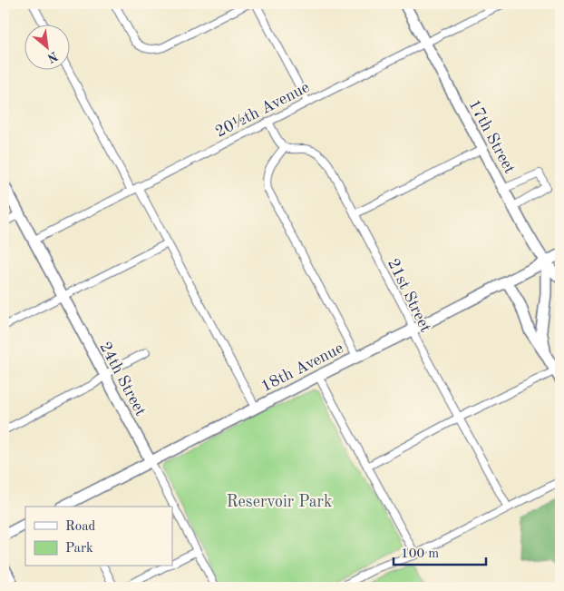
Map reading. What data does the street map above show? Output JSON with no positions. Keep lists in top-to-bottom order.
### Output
{
  "streets": {
    "street": [
      "20½th Avenue",
      "17th Street",
      "21st Street",
      "18th Avenue",
      "24th Street"
    ]
  },
  "crossings": [
    ["20½th Avenue", "17th Street"],
    ["20½th Avenue", "24th Street"],
    ["17th Street", "18th Avenue"],
    ["21st Street", "18th Avenue"],
    ["18th Avenue", "24th Street"]
  ],
  "parks": ["Reservoir Park"],
  "legend": ["Road", "Park"],
  "scale_bar": "100 m",
  "north": "bottom right"
}
